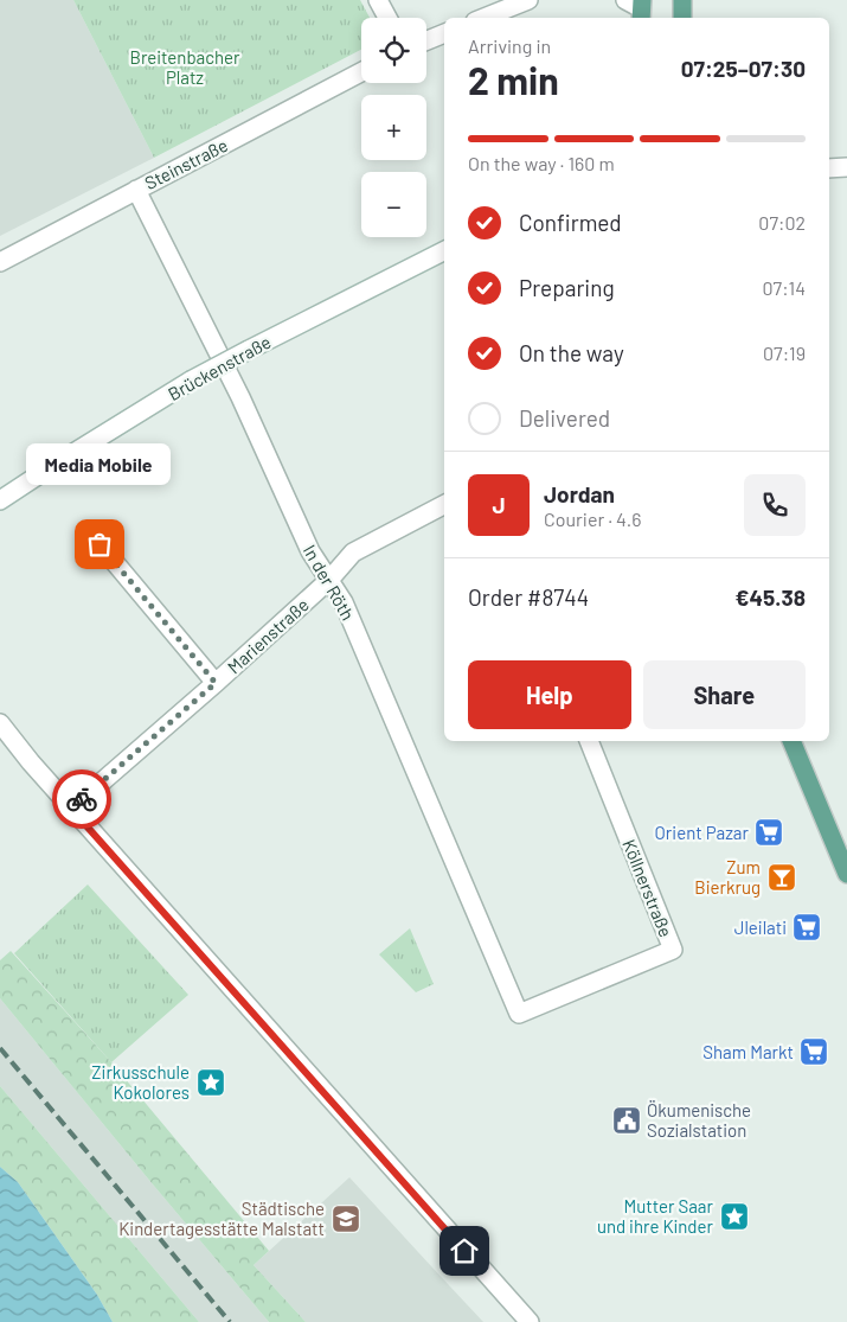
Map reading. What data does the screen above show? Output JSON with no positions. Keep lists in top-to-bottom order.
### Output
{
  "streets": {
    "street": [
      "Steinstraße",
      "Brückenstraße",
      "In der Röth",
      "Marienstraße",
      "Köllnerstraße"
    ]
  },
  "crossings": [
    ["Steinstraße", "In der Röth"],
    ["In der Röth", "Marienstraße"],
    ["In der Röth", "Köllnerstraße"]
  ],
  "parks": ["Breitenbacher Platz"],
  "places": {
    "other": ["Media Mobile"],
    "supermarket": ["Orient Pazar", "Jleilati", "Sham Markt"],
    "bar": ["Zum Bierkrug"],
    "place": ["Zirkusschule Kokolores", "Mutter Saar und ihre Kinder"],
    "public building": ["Ökumenische Sozialstation"],
    "school or university": ["Städtische Kindertagesstätte Malstatt"]
  },
  "page": {
    "map_buttons": ["+", "−"],
    "heading": ["2 min", "Arriving in", "07:25–07:30"],
    "panel": [
      "Jordan",
      "Courier · 4.6",
      "Order #8744",
      "€45.38"
    ],
    "bar": "On the way · 160 m",
    "list": [
      ["Confirmed", "07:02"],
      ["Preparing", "07:14"],
      ["On the way", "07:19"],
      "Delivered"
    ],
    "bubble": "Media Mobile",
    "round": "J",
    "buttons": ["Help", "Share"]
  }
}
